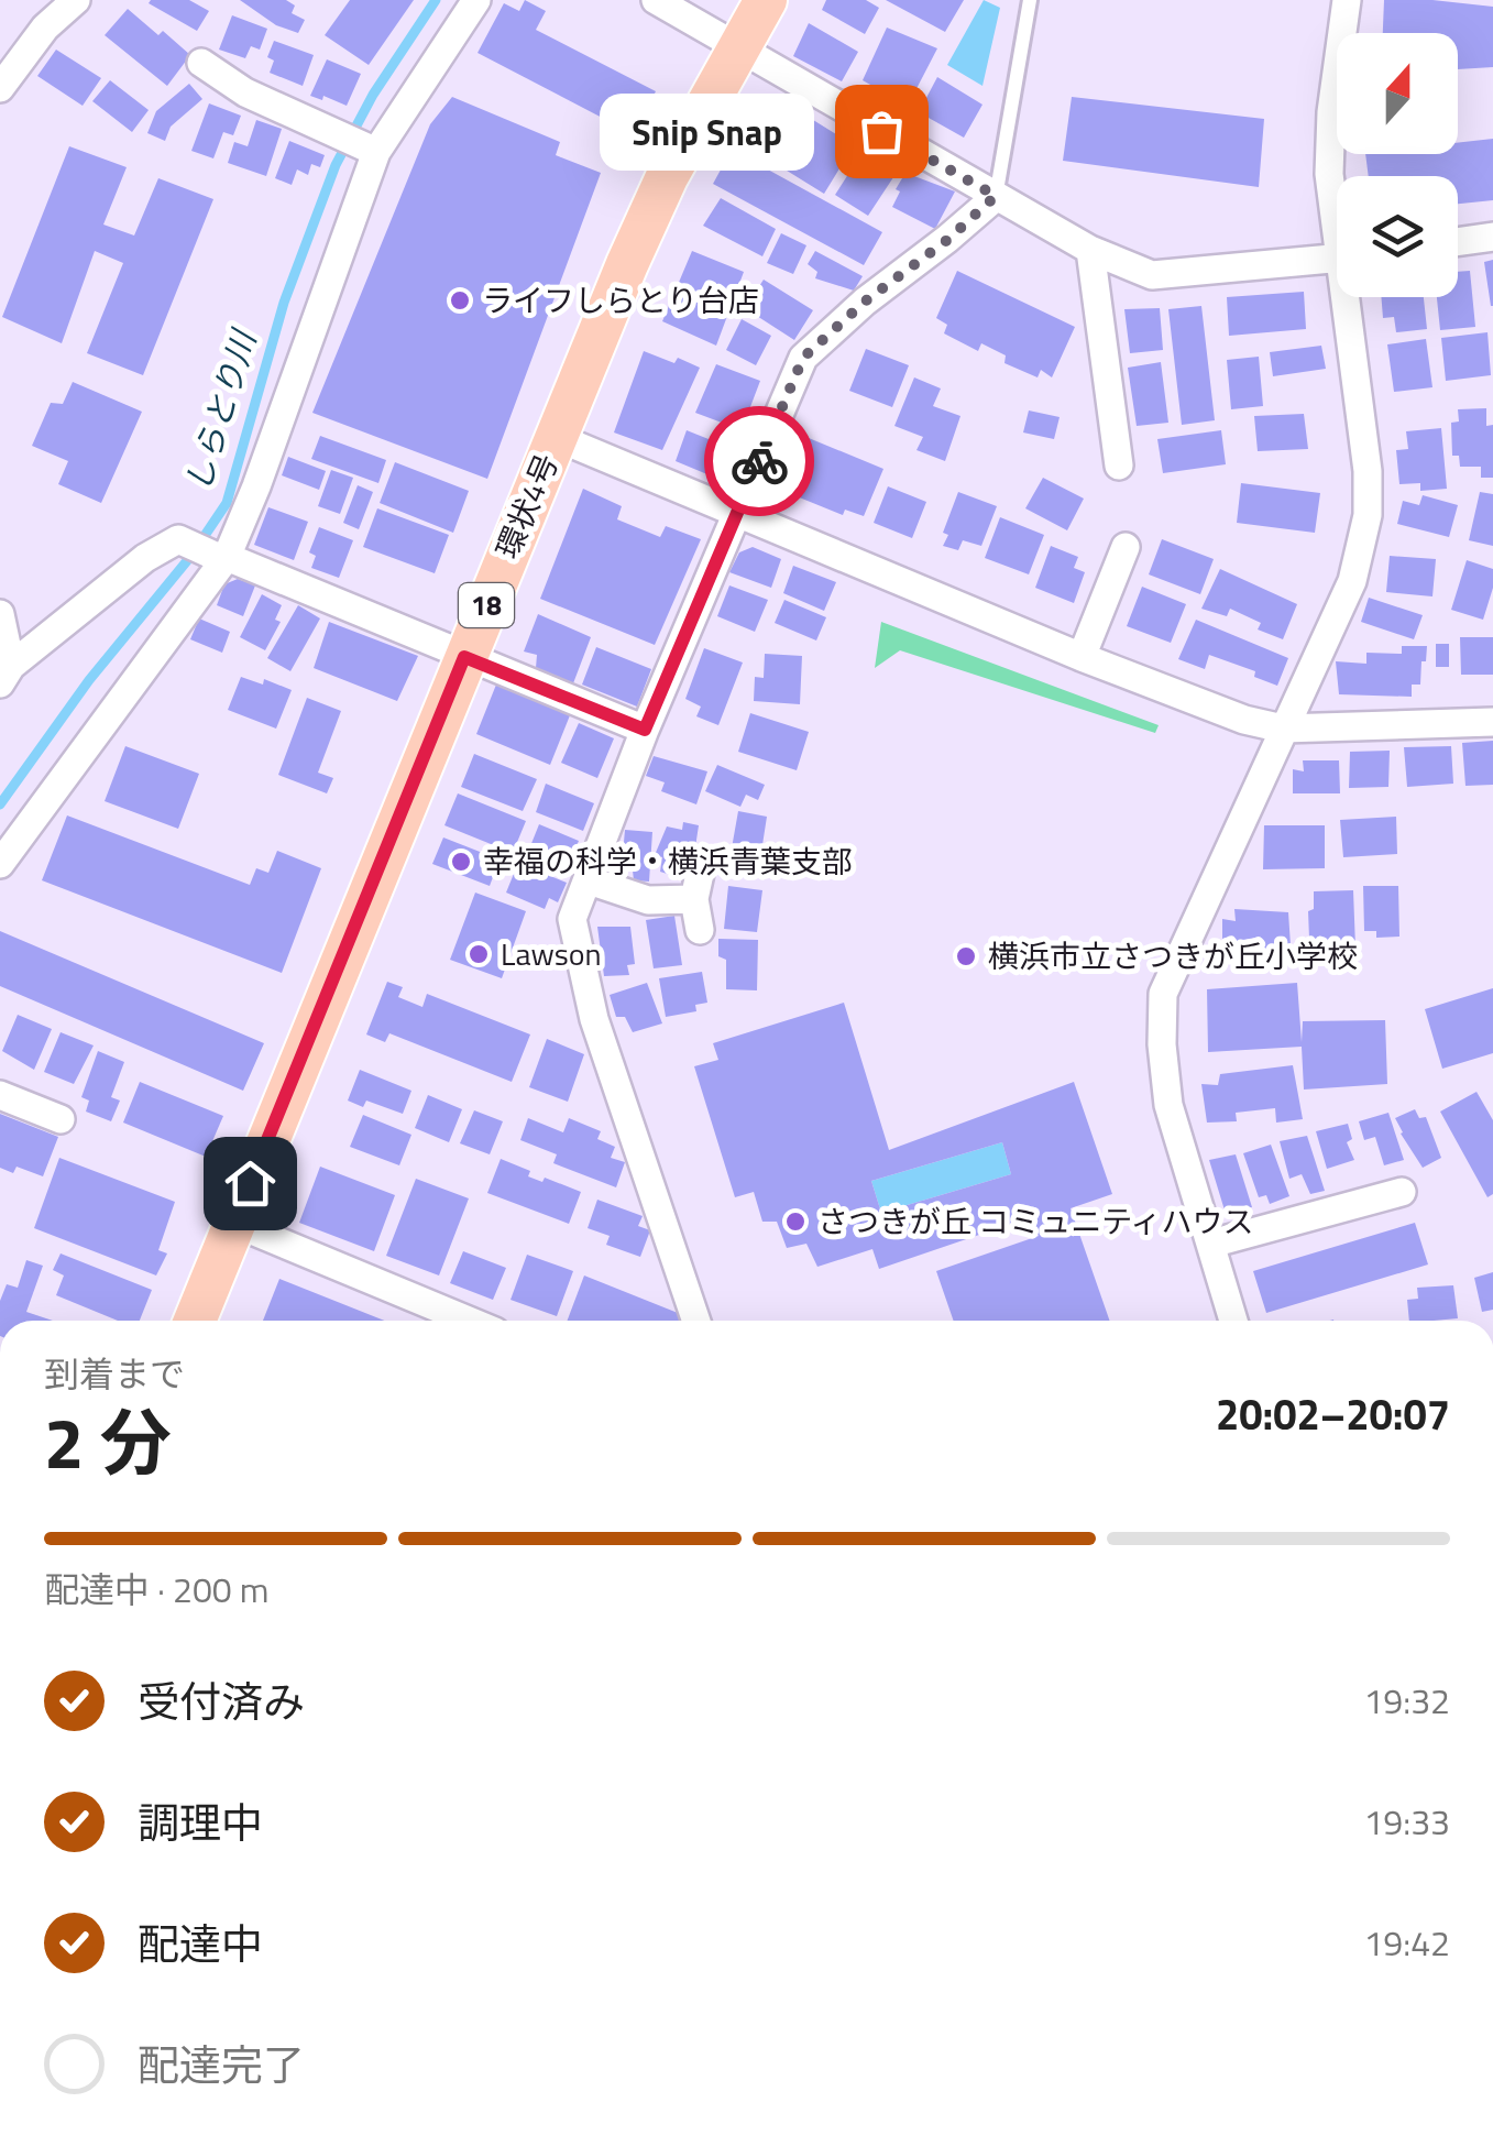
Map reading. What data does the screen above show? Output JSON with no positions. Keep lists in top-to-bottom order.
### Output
{
  "streets": {
    "main road": ["環状4号", "18"]
  },
  "water": ["しらとり川"],
  "places": [
    "Snip Snap",
    "ライフしらとり台店",
    "幸福の科学・横浜青葉支部",
    "Lawson",
    "横浜市立さつきが丘小学校",
    "さつきが丘 コミュニティハウス"
  ],
  "north": "top",
  "page": {
    "bubble": "Snip Snap",
    "heading": ["2 分", "到着まで", "20:02–20:07"],
    "bar": "配達中 · 200 m",
    "list": [
      ["受付済み", "19:32"],
      ["調理中", "19:33"],
      ["配達中", "19:42"],
      "配達完了"
    ]
  }
}
